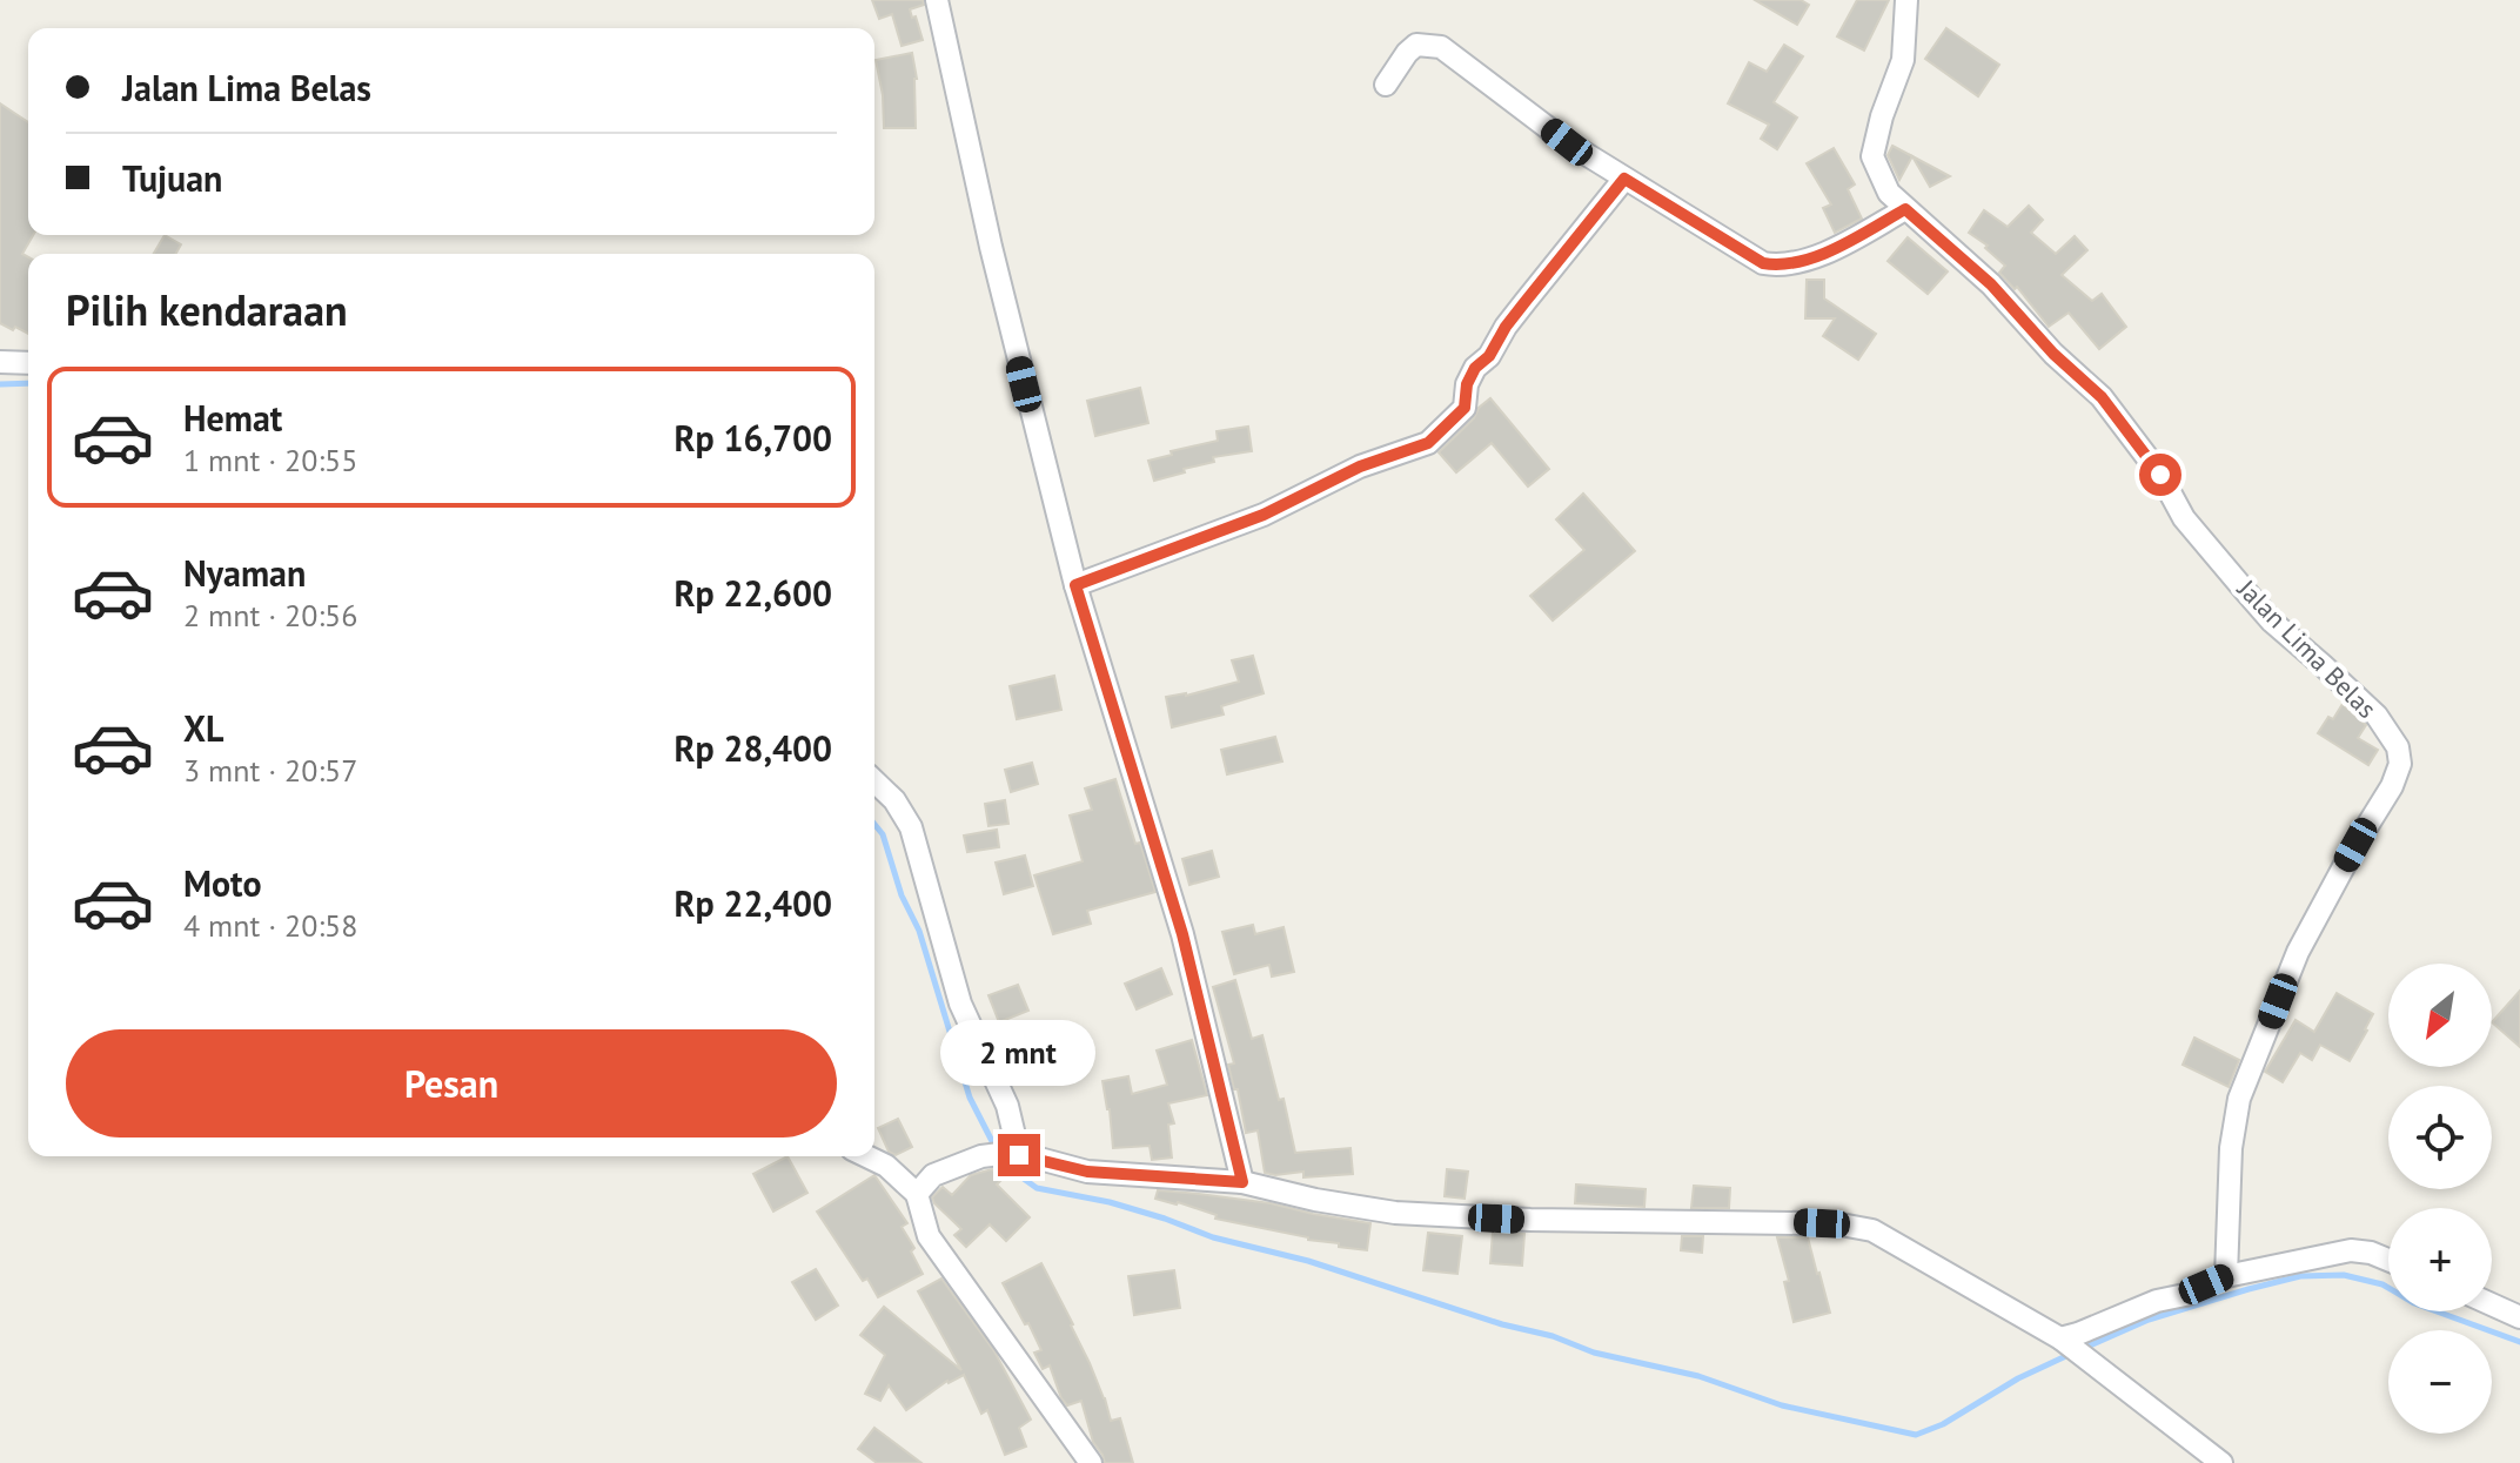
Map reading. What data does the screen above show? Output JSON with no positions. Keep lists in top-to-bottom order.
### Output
{
  "streets": {
    "street": ["Jalan Lima Belas"]
  },
  "north": "bottom left",
  "page": {
    "banner": ["Jalan Lima Belas", "Tujuan"],
    "heading": "Pilih kendaraan",
    "list": [
      {
        "name": "Hemat",
        "note": "1 mnt · 20:55",
        "value": "Rp 16,700"
      },
      {
        "name": "Nyaman",
        "note": "2 mnt · 20:56",
        "value": "Rp 22,600"
      },
      {
        "name": "XL",
        "note": "3 mnt · 20:57",
        "value": "Rp 28,400"
      },
      {
        "name": "Moto",
        "note": "4 mnt · 20:58",
        "value": "Rp 22,400"
      }
    ],
    "map_buttons": ["+", "−"],
    "buttons": "Pesan",
    "bubble": "2 mnt"
  }
}
